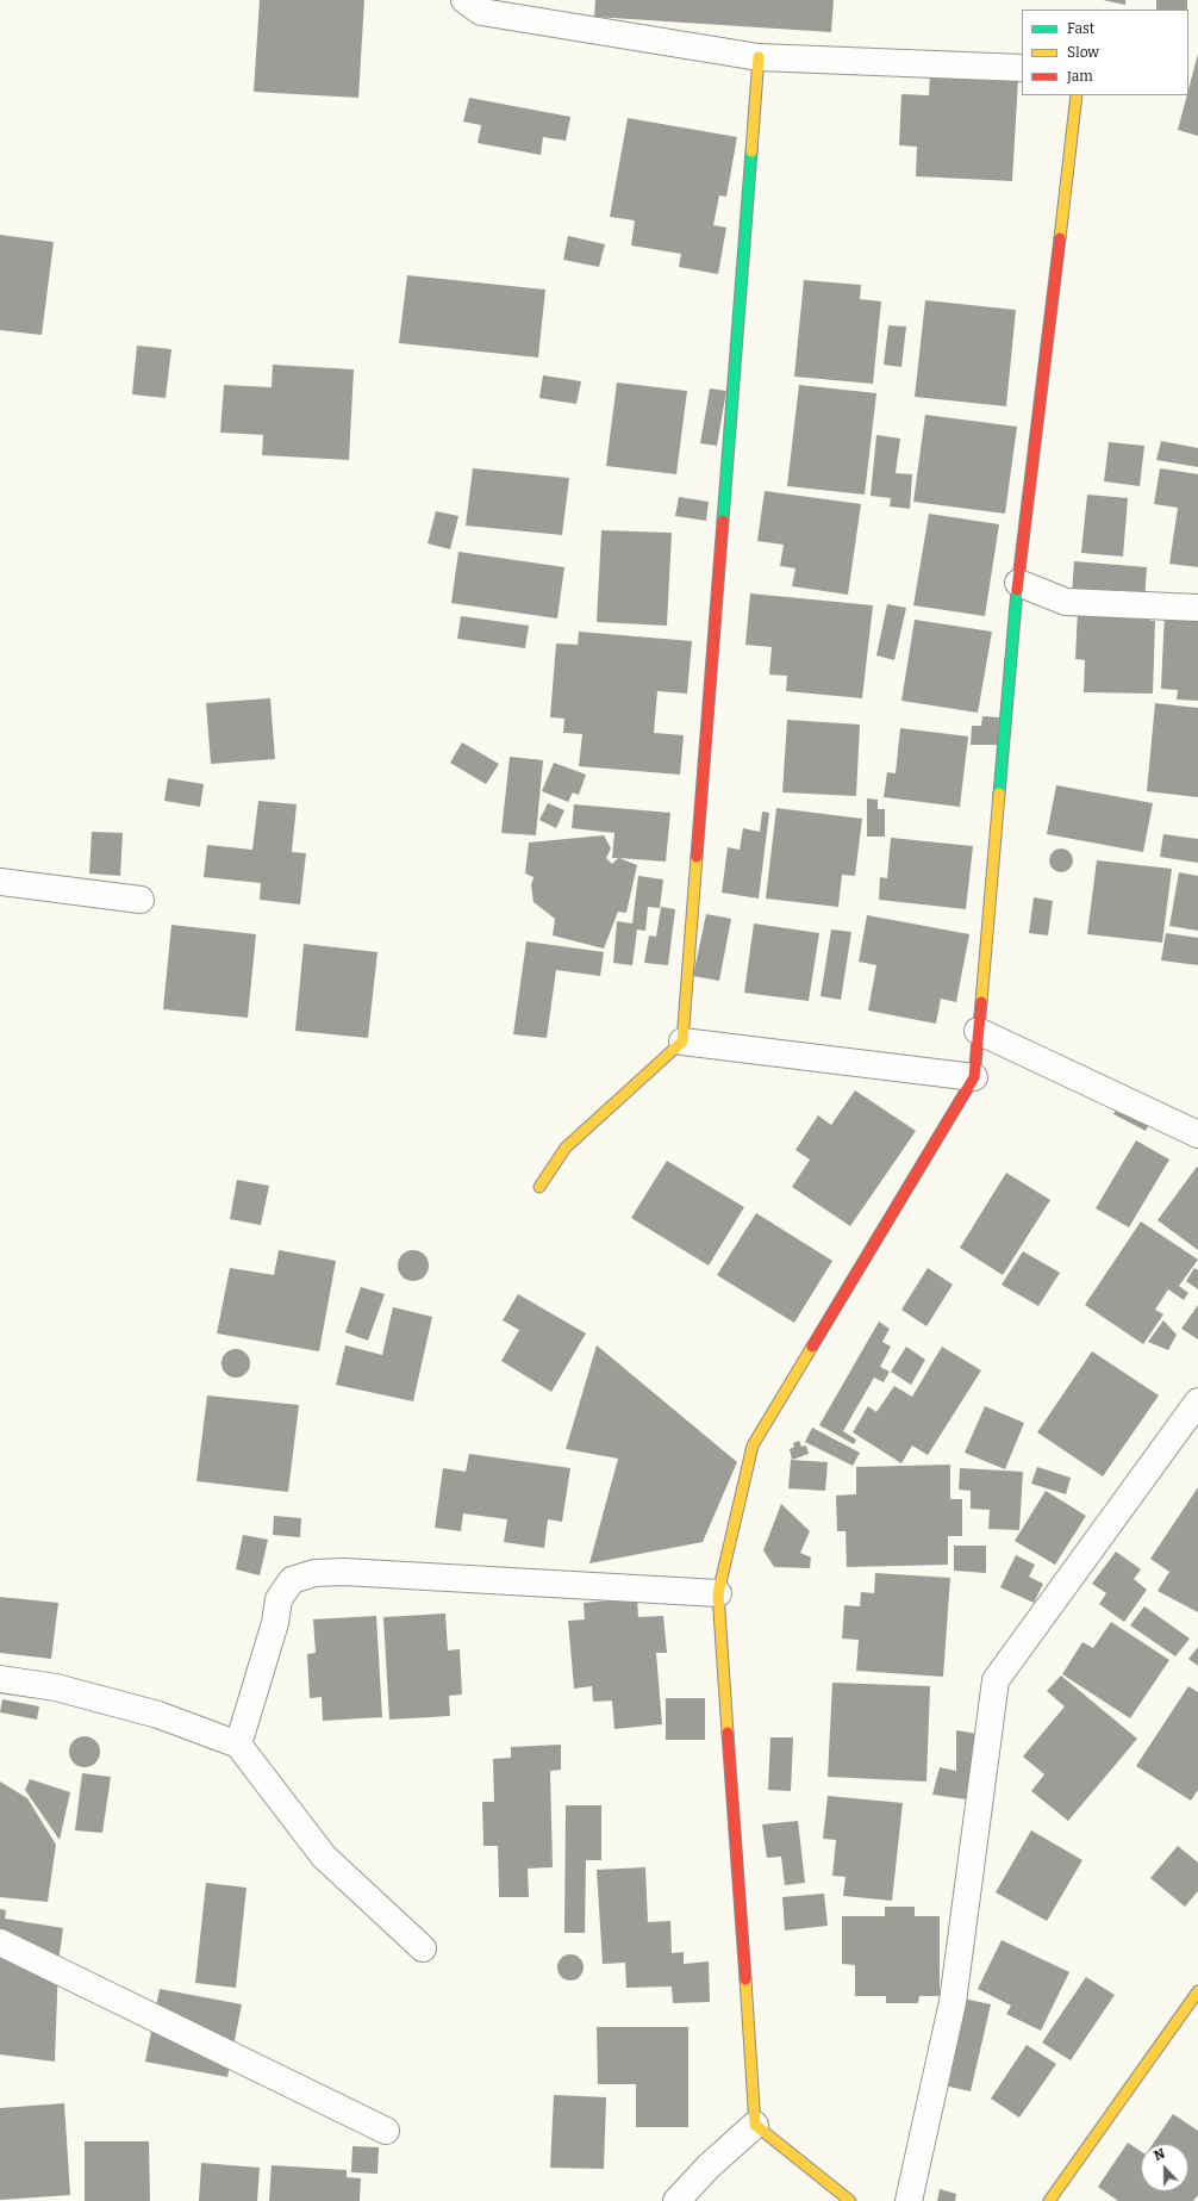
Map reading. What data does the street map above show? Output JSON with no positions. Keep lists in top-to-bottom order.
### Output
{
  "legend": ["Fast", "Slow", "Jam"],
  "north": "top"
}
